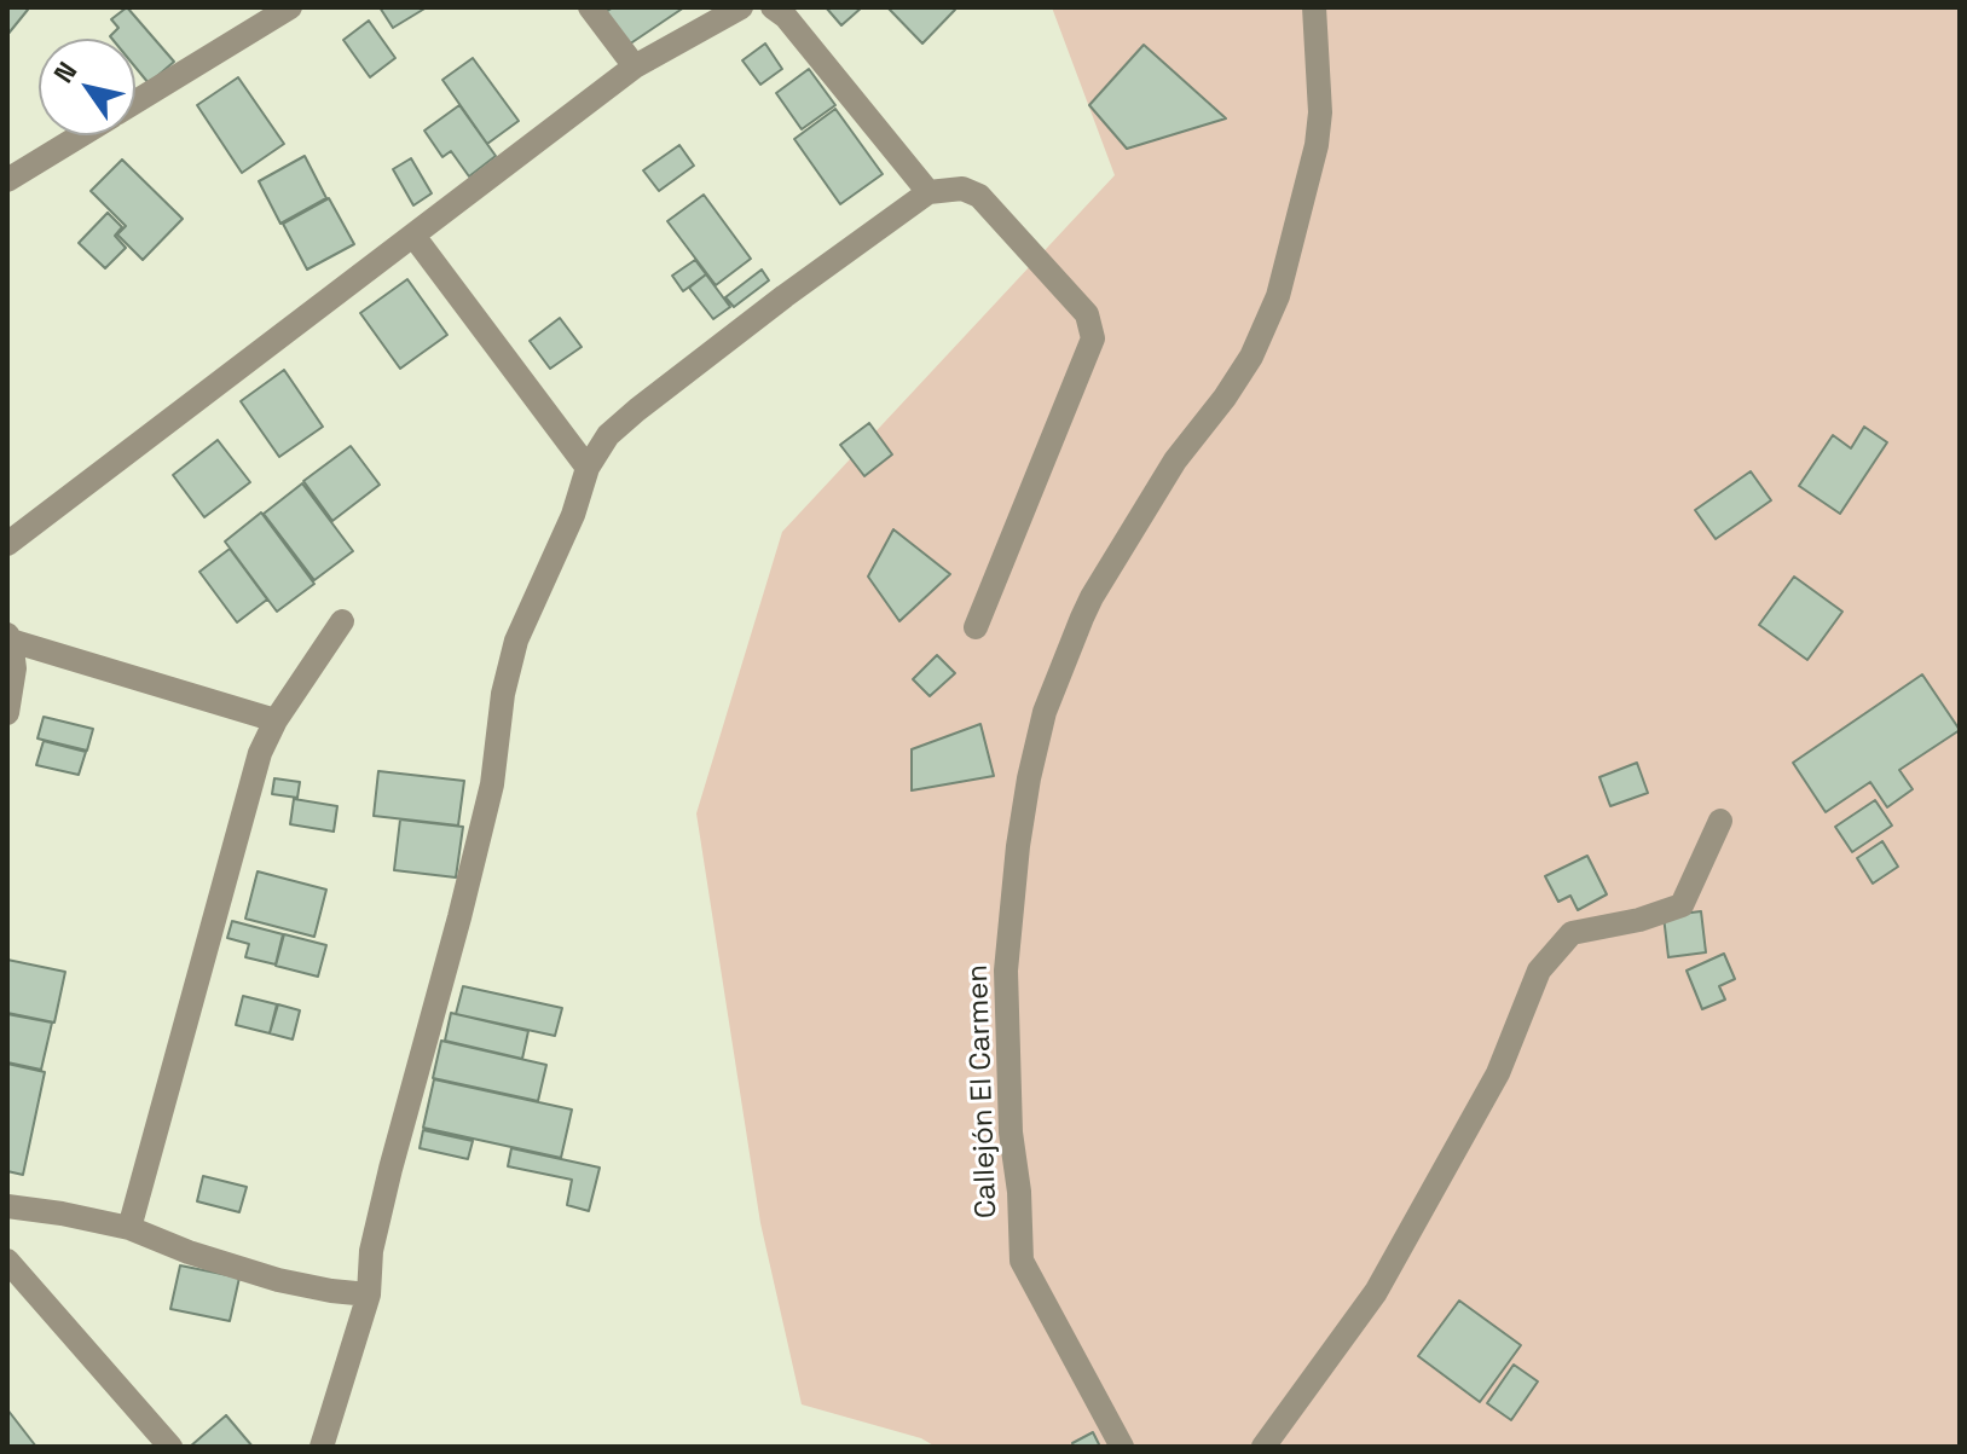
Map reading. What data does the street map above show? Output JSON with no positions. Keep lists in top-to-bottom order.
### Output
{
  "streets": {
    "street": ["Callejón El Carmen"]
  },
  "north": "top left"
}
